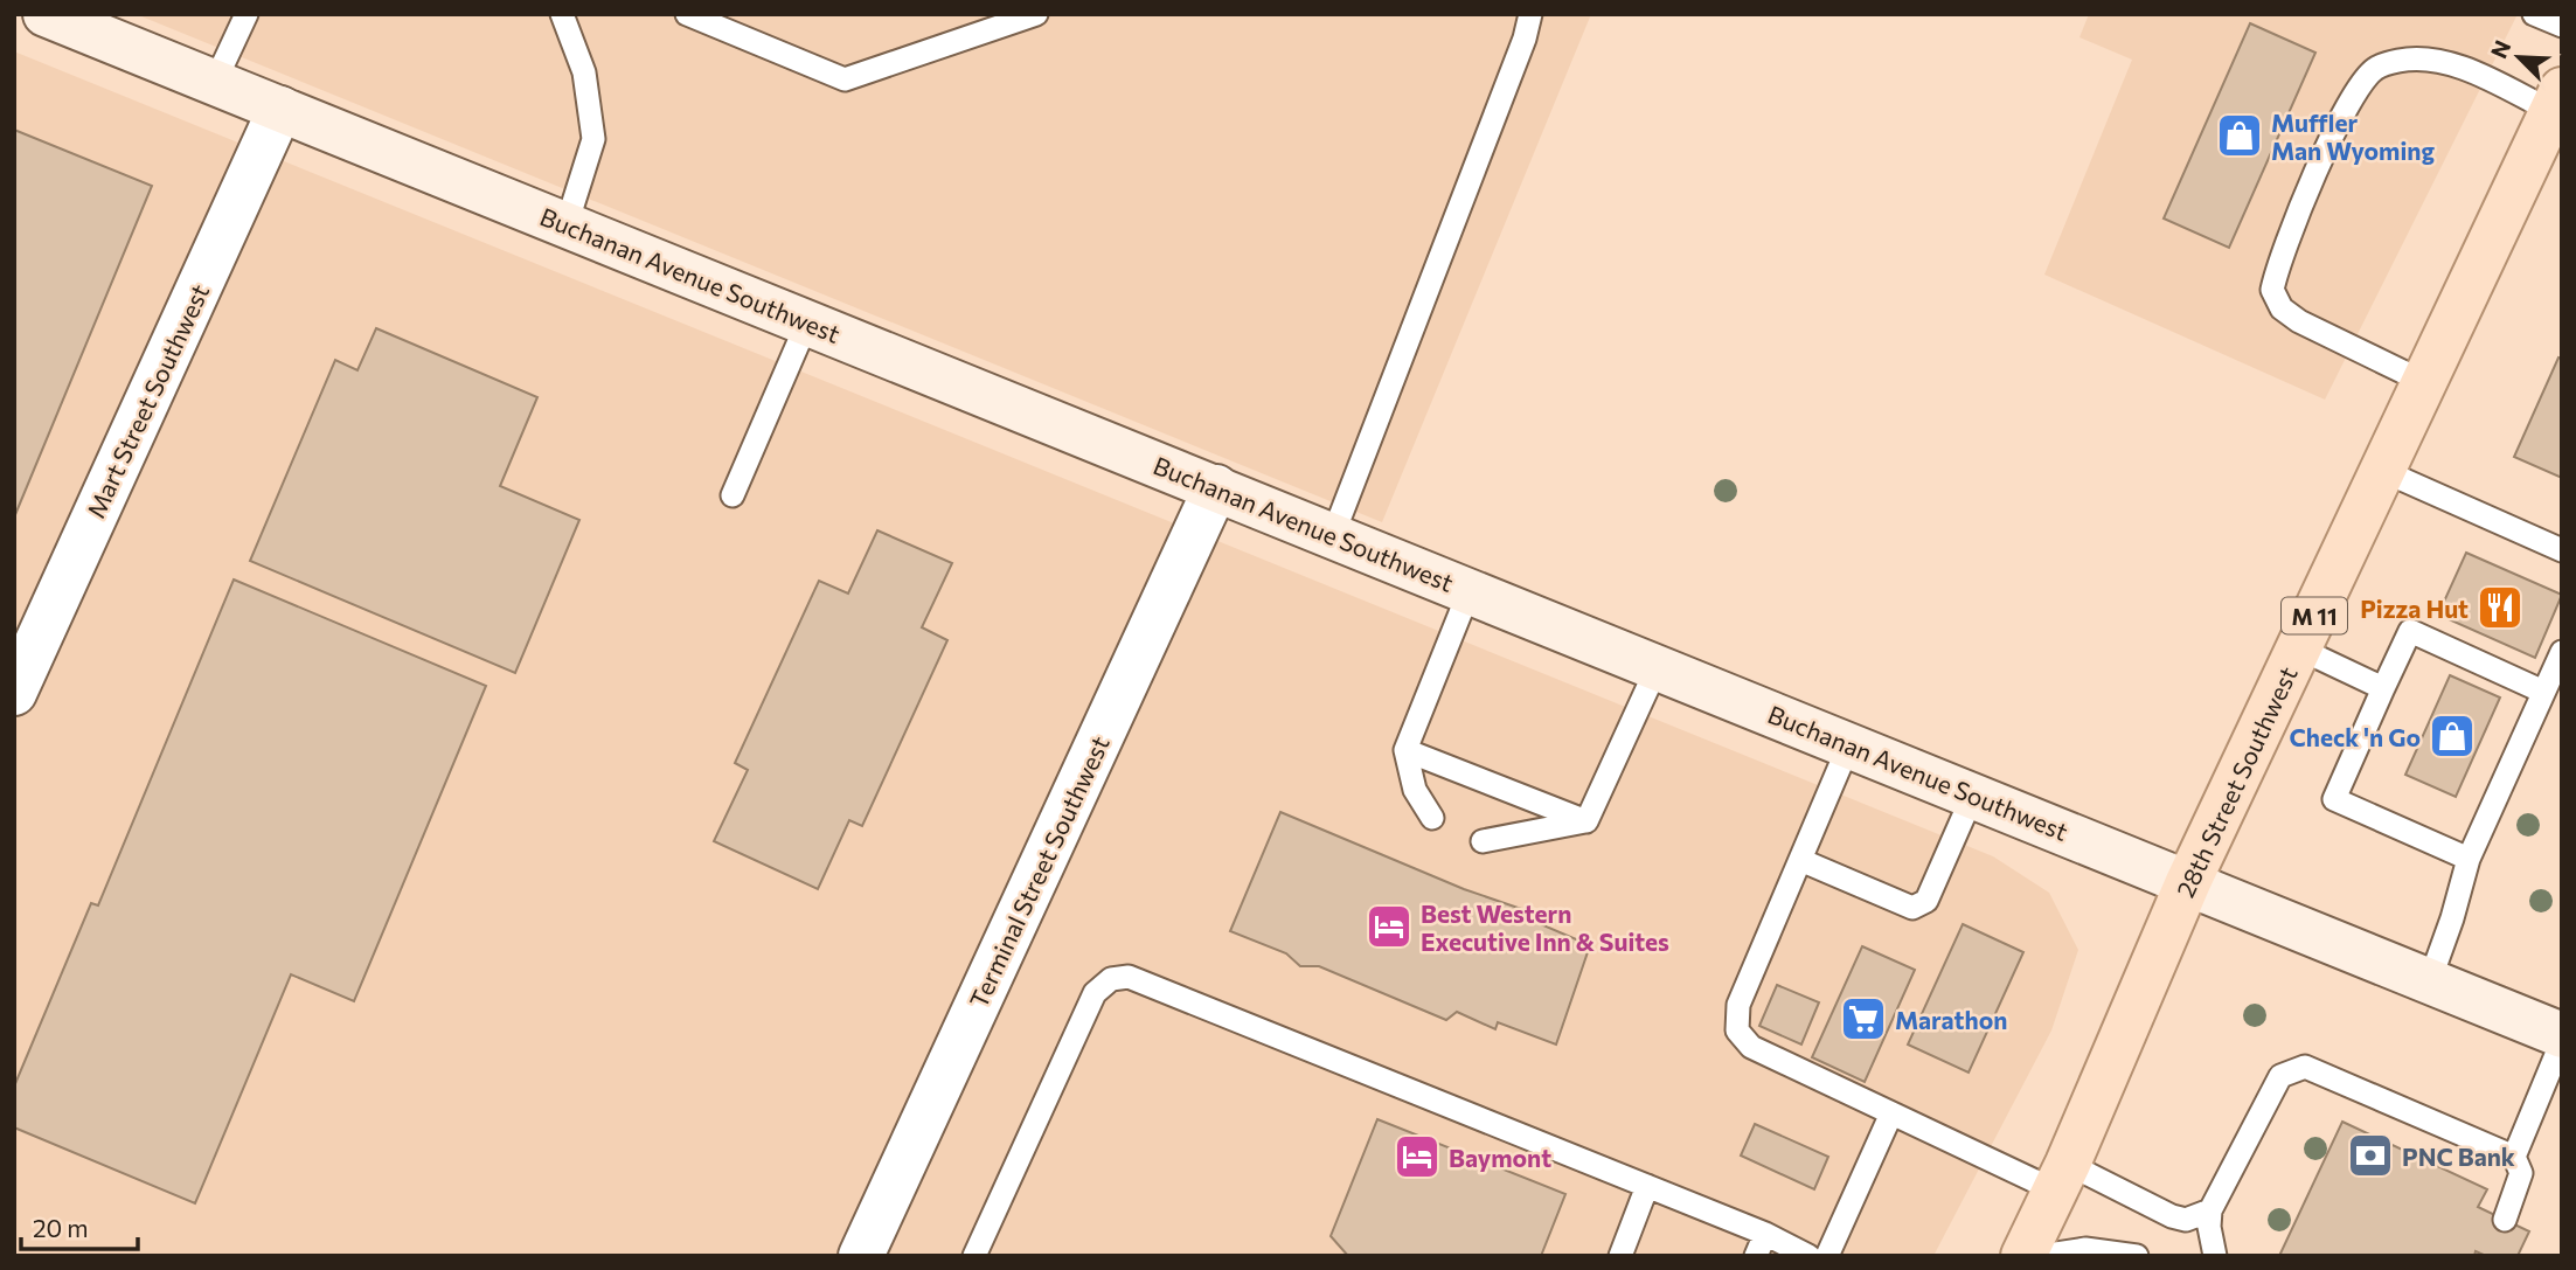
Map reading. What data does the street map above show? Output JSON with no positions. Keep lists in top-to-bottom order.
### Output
{
  "streets": {
    "main road": ["M 11", "28th Street Southwest"],
    "street": ["Buchanan Avenue Southwest", "Mart Street Southwest", "Terminal Street Southwest"]
  },
  "crossings": [
    ["Buchanan Avenue Southwest", "Mart Street Southwest"],
    ["Buchanan Avenue Southwest", "28th Street Southwest"],
    ["Buchanan Avenue Southwest", "Terminal Street Southwest"]
  ],
  "places": {
    "shop": ["Muffler Man Wyoming", "Check 'n Go"],
    "restaurant": ["Pizza Hut"],
    "hotel": ["Best Western Executive Inn & Suites", "Baymont"],
    "supermarket": ["Marathon"],
    "bank": ["PNC Bank"]
  },
  "scale_bar": "20 m",
  "north": "top left"
}
